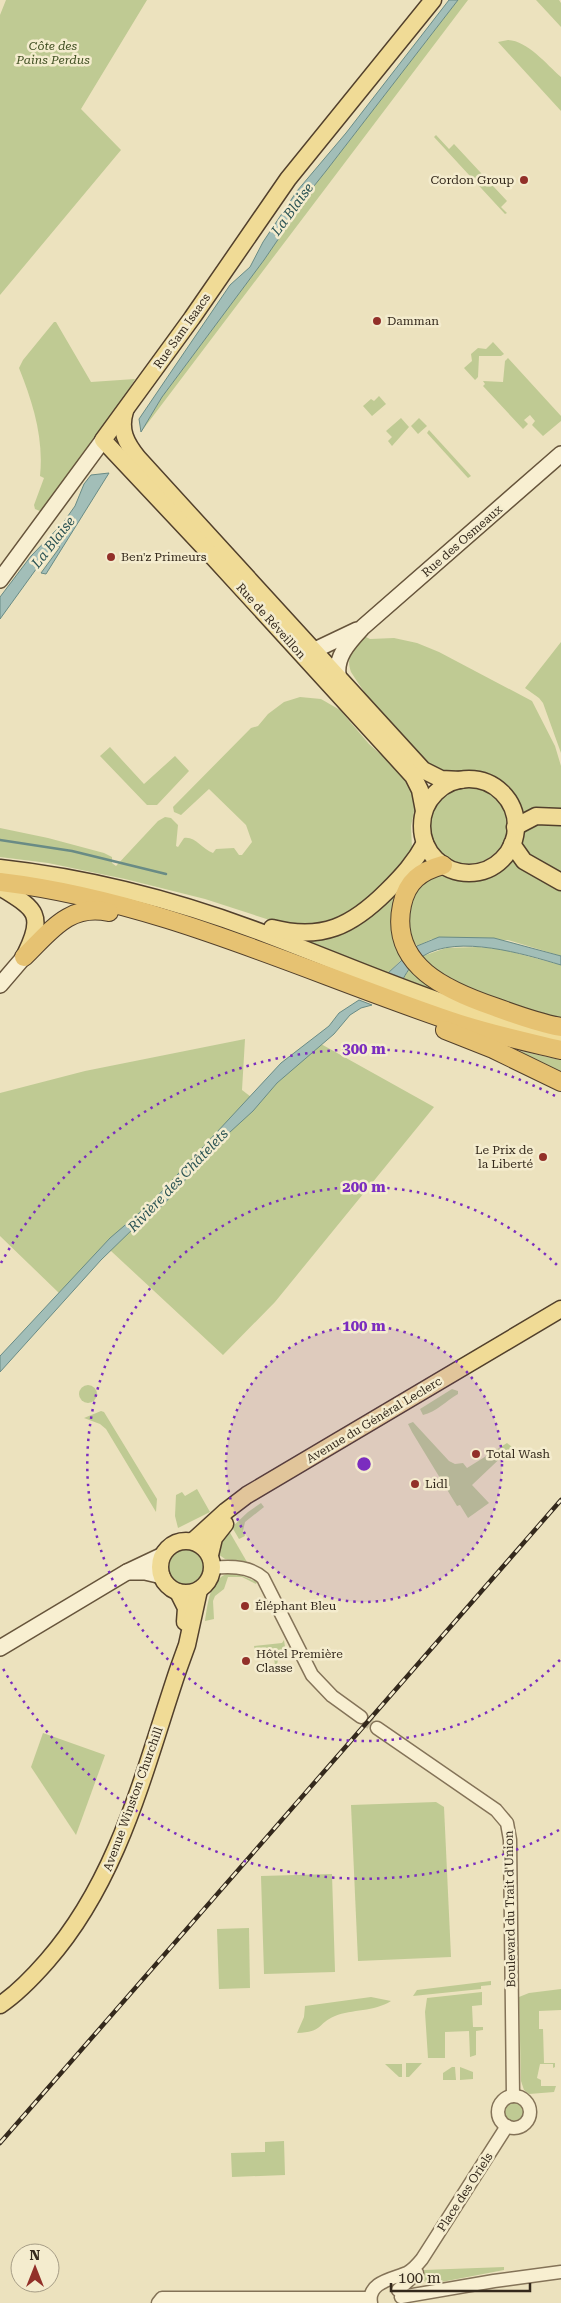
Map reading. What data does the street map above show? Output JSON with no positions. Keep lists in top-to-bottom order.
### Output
{
  "streets": {
    "main road": [
      "Rue Sam Isaacs",
      "Rue des Osmeaux",
      "Rue de Réveillon",
      "Avenue du Général Leclerc",
      "Avenue Winston Churchill"
    ],
    "street": ["Boulevard du Trait d'Union", "Place des Oriels"]
  },
  "crossings": [
    ["Rue Sam Isaacs", "Rue de Réveillon"],
    ["Rue des Osmeaux", "Rue de Réveillon"],
    ["Avenue du Général Leclerc", "Avenue Winston Churchill"],
    ["Boulevard du Trait d'Union", "Place des Oriels"]
  ],
  "water": ["La Blaise", "Rivière des Châtelets"],
  "parks": ["Côte des Pains Perdus"],
  "places": [
    "Cordon Group",
    "Damman",
    "Ben'z Primeurs",
    "Le Prix de la Liberté",
    "Total Wash",
    "Lidl",
    "Éléphant Bleu",
    "Hôtel Première Classe"
  ],
  "scale_bar": "100 m",
  "north": "top",
  "rings": ["300 m", "200 m", "100 m"]
}
